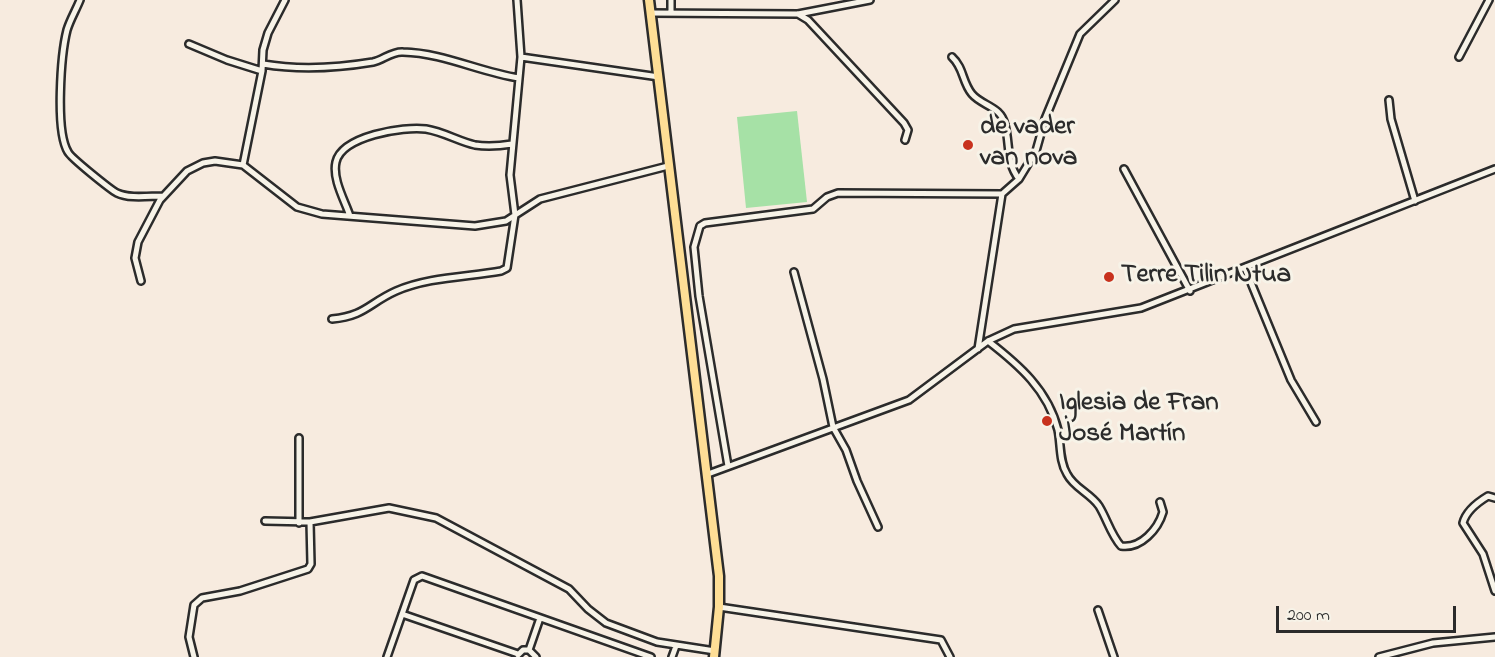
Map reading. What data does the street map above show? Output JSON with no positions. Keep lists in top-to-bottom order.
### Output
{
  "places": ["de vader van nova", "Terre Tilin Ntua", "Iglesia de Fran José Martín"],
  "scale_bar": "200 m"
}
